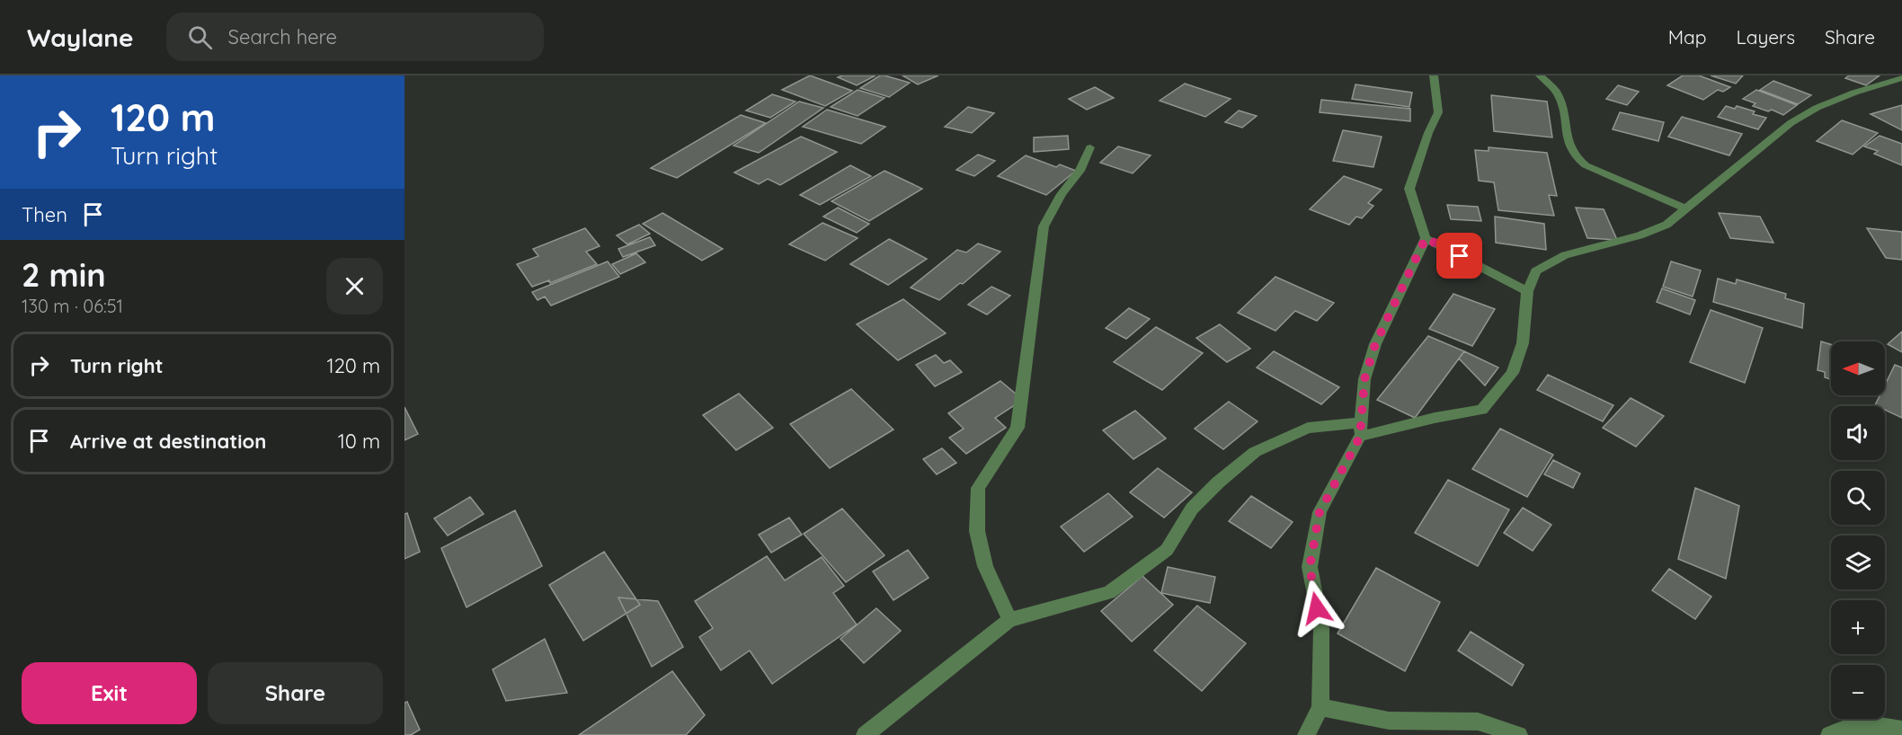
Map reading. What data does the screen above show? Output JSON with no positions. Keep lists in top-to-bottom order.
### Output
{
  "north": "left",
  "page": {
    "header": "Waylane",
    "search": "Search here",
    "nav": ["Map", "Layers", "Share"],
    "turn": ["120 m", "Turn right"],
    "then": "Then",
    "heading": ["2 min", "130 m · 06:51"],
    "list": [
      {
        "name": "Turn right",
        "value": "120 m"
      },
      {
        "name": "Arrive at destination",
        "value": "10 m"
      }
    ],
    "map_buttons": ["+", "−"],
    "buttons": ["Exit", "Share"]
  }
}
